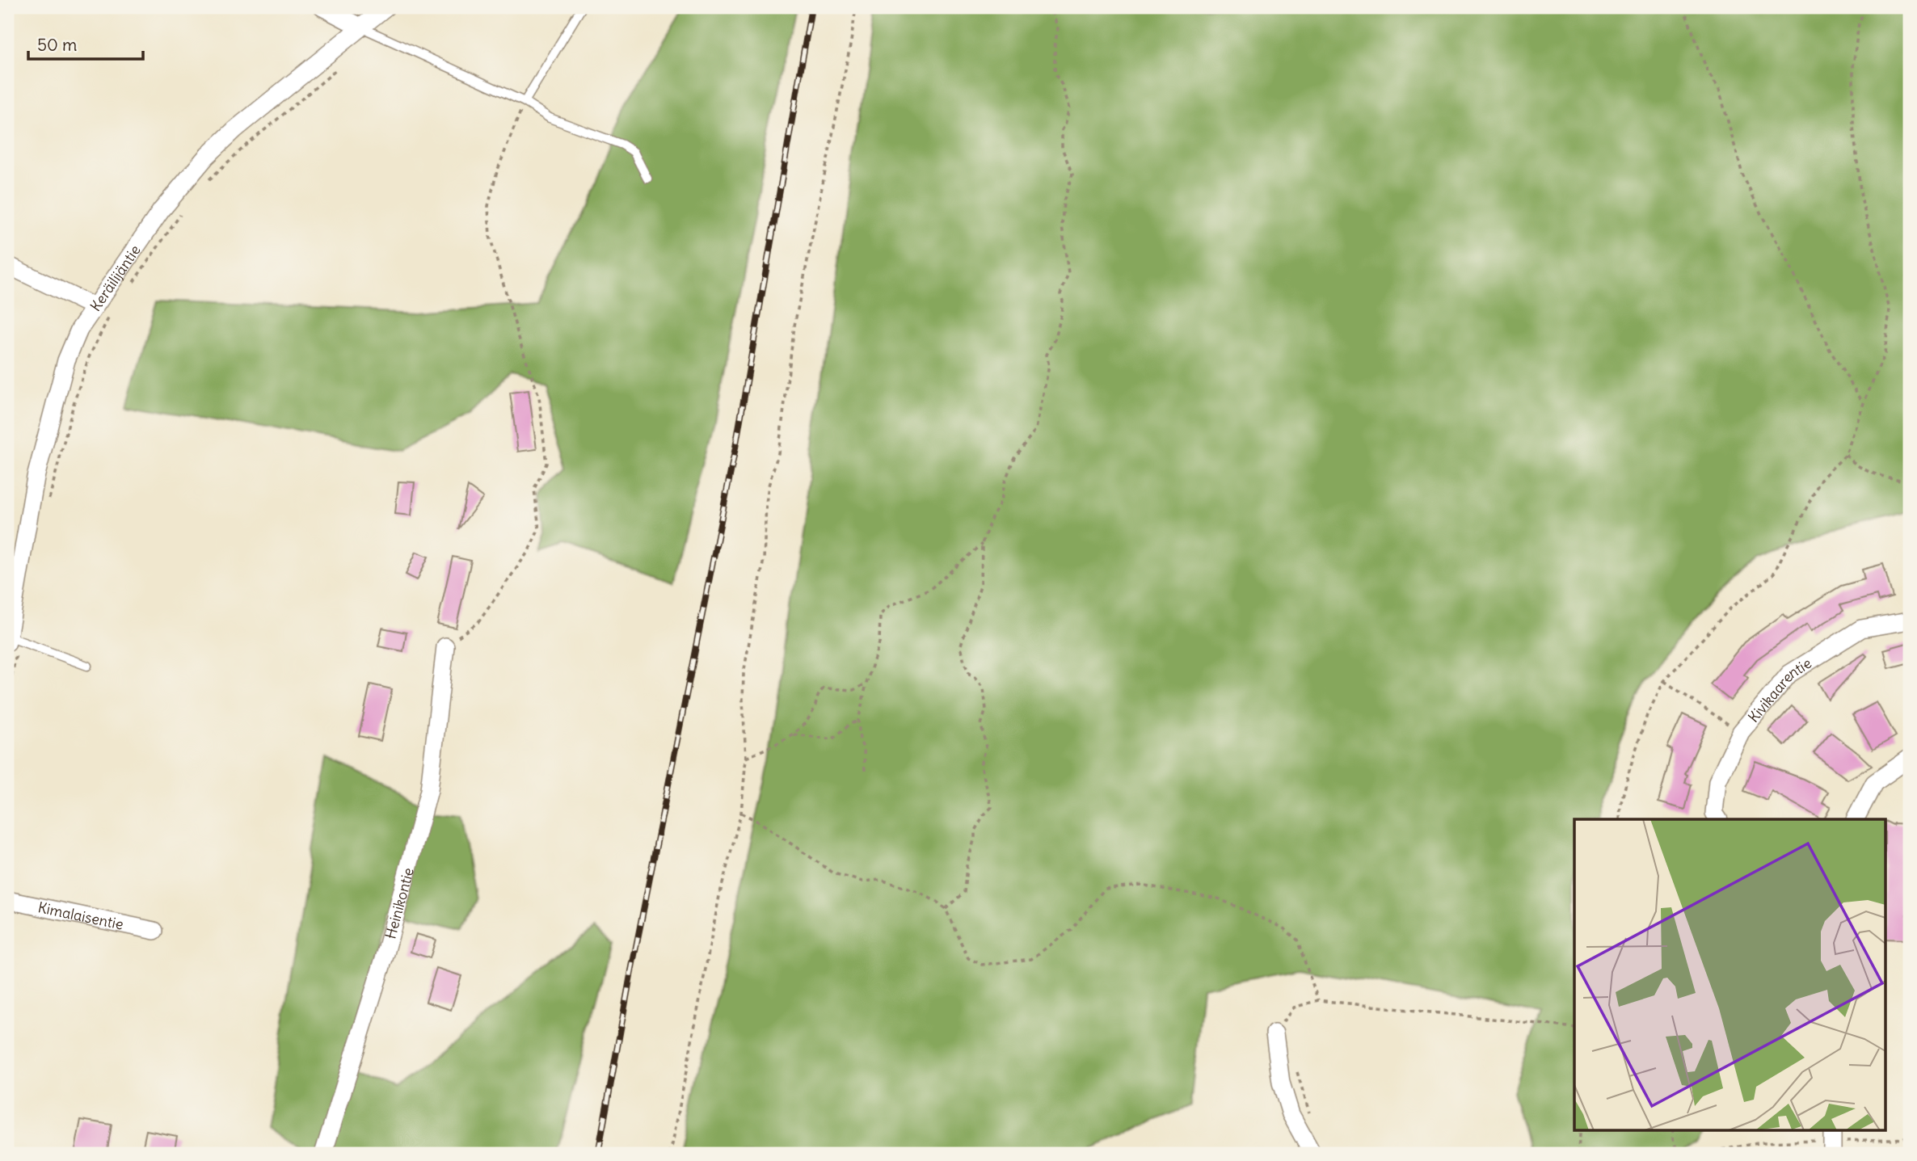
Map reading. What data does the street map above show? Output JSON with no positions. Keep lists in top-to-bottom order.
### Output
{
  "streets": {
    "street": [
      "Keräilijäntie",
      "Kivikaarentie",
      "Heinikontie",
      "Kimalaisentie"
    ]
  },
  "scale_bar": "50 m"
}
